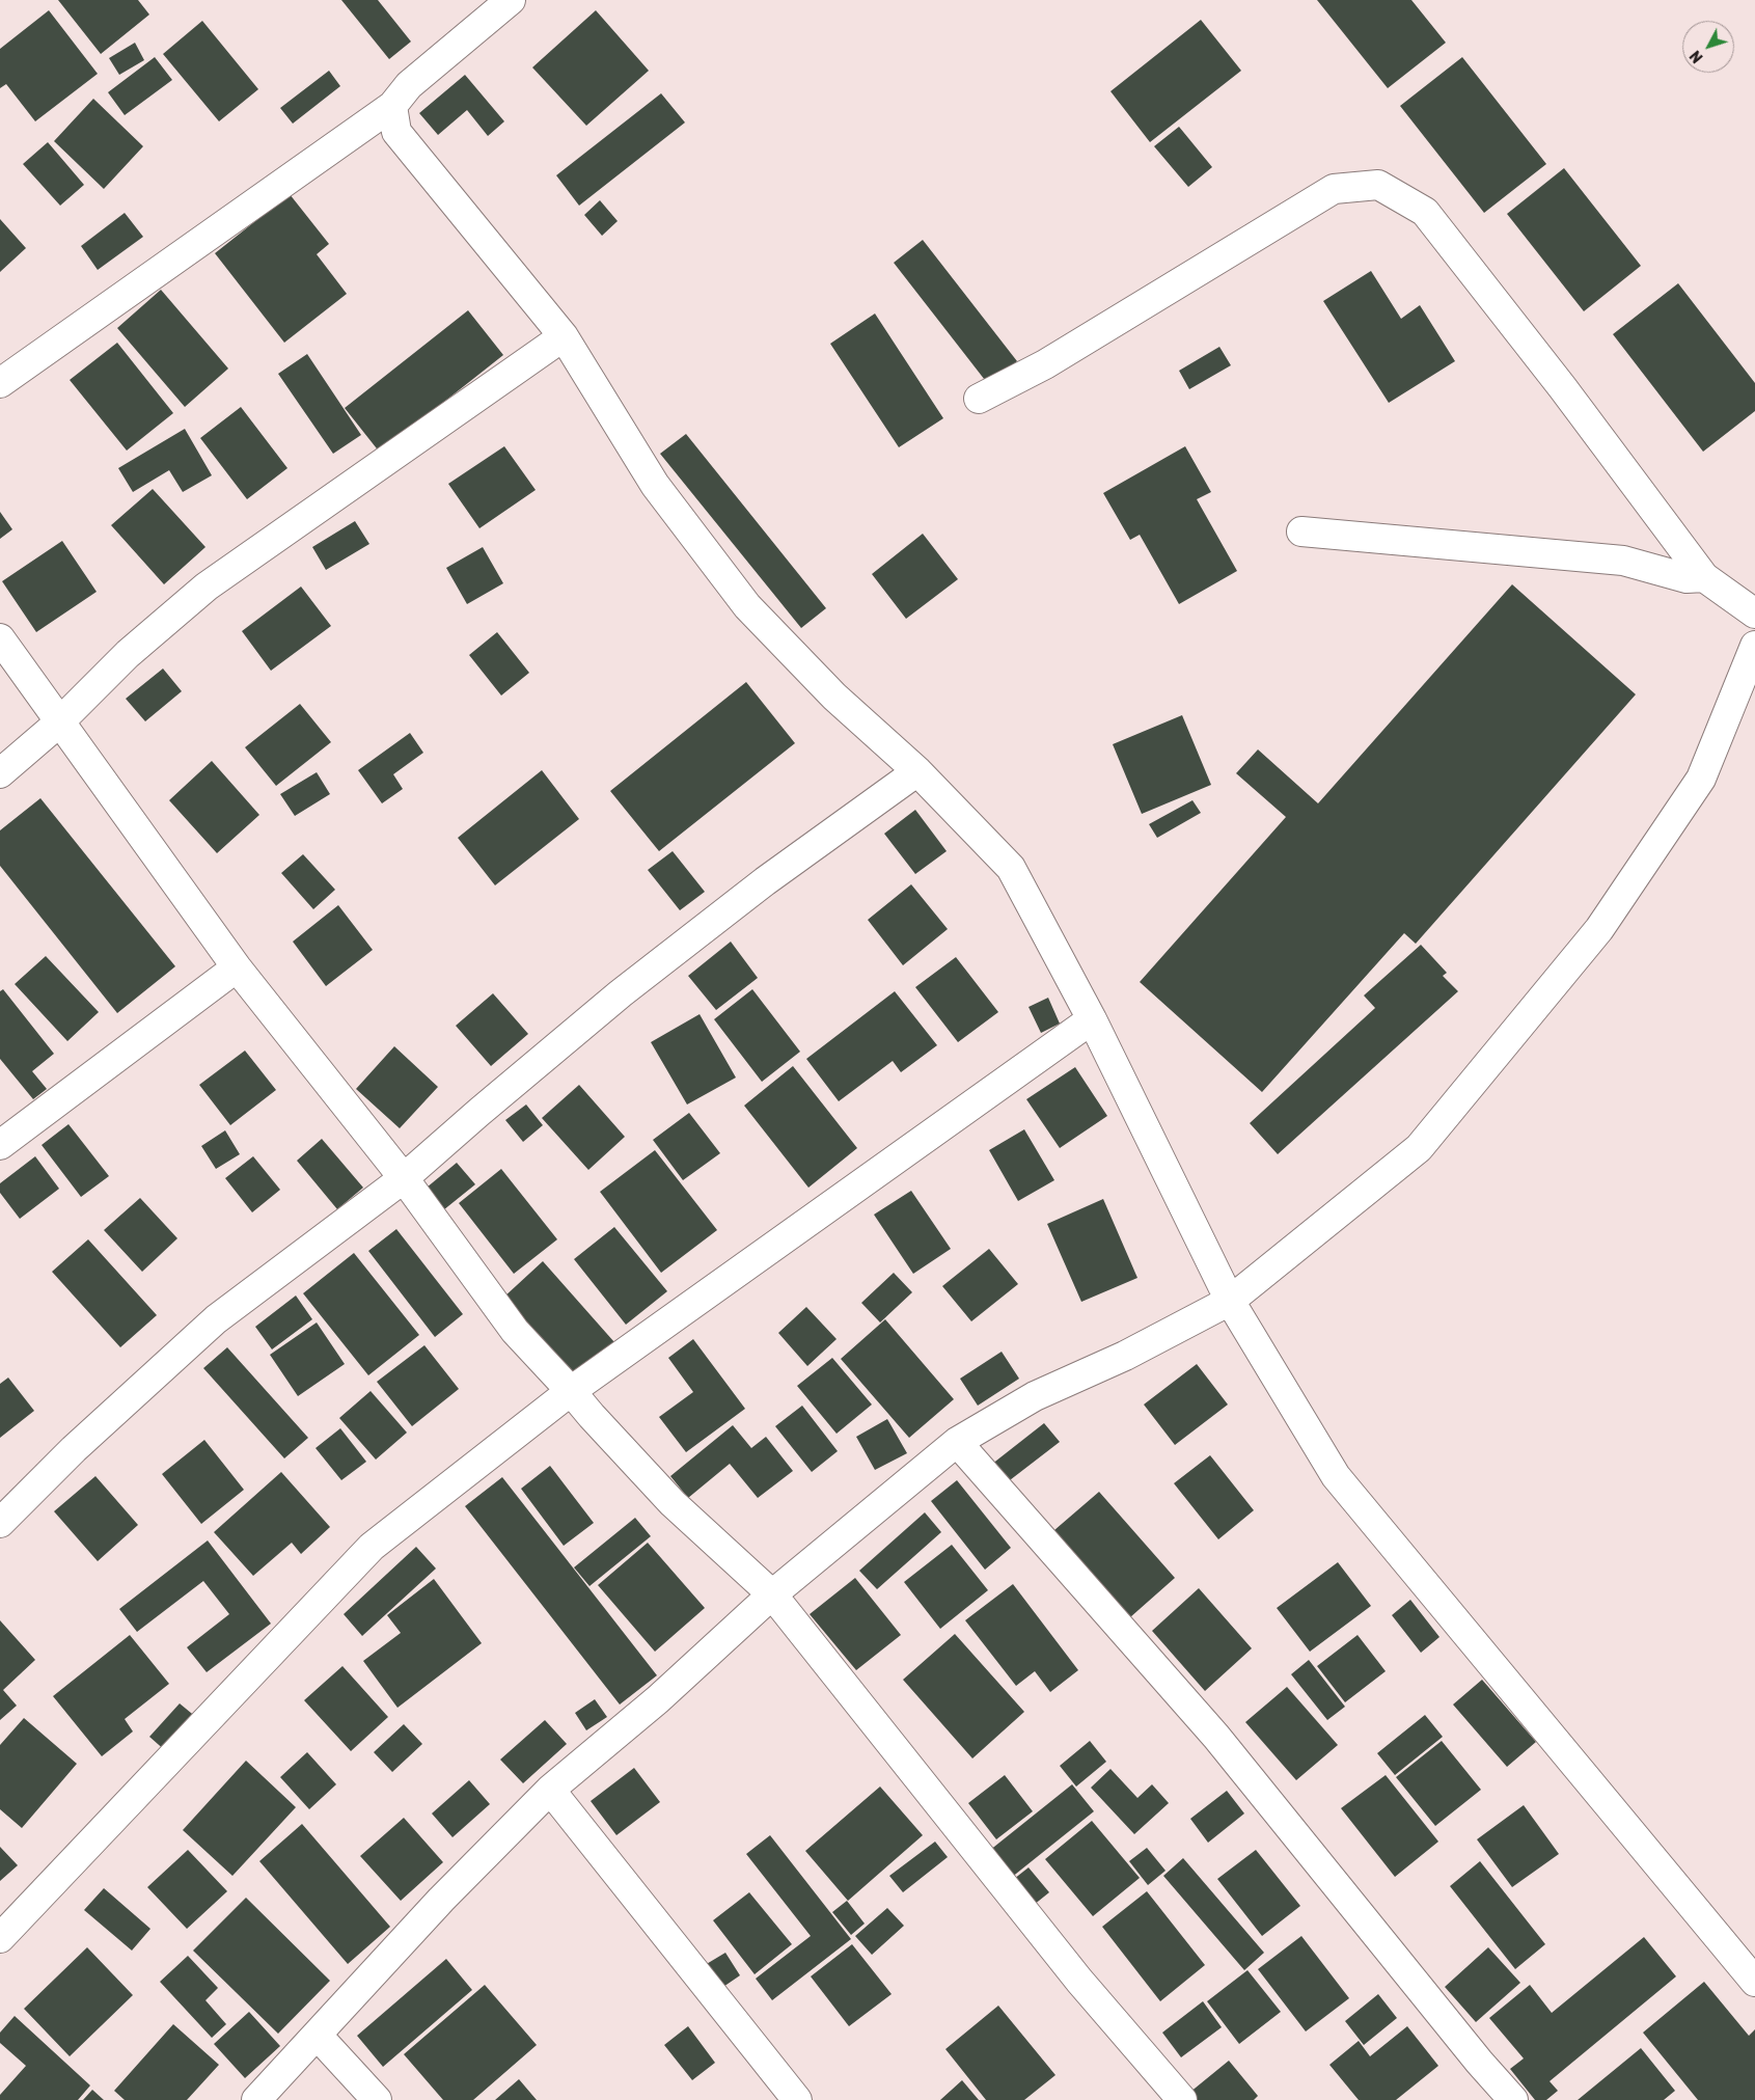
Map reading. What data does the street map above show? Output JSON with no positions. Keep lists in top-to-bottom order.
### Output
{
  "north": "bottom left"
}
